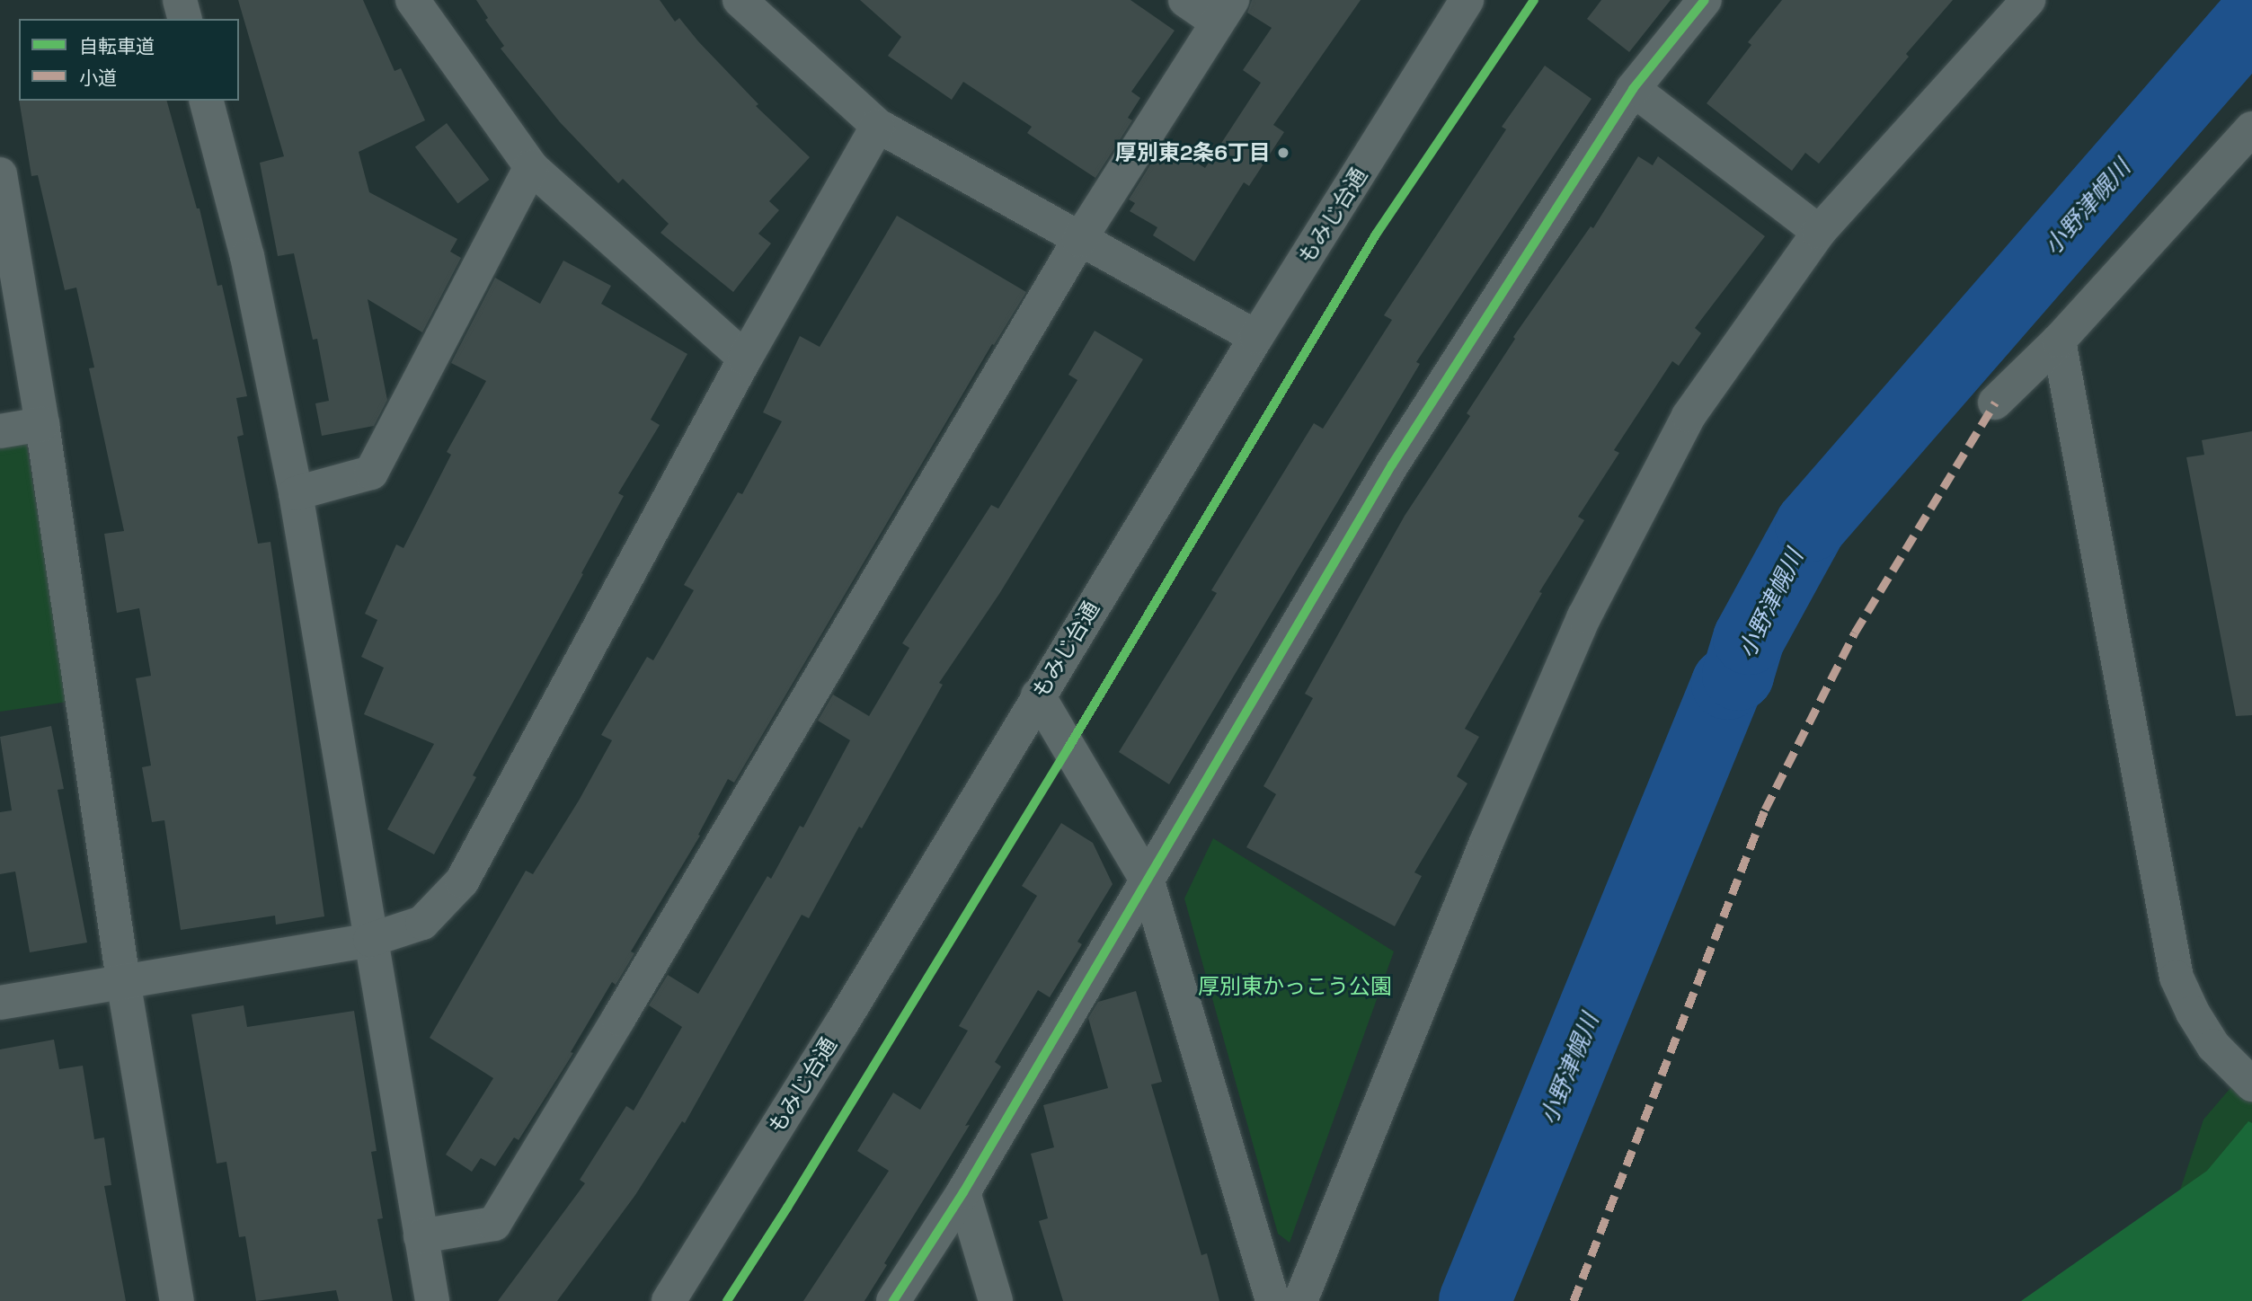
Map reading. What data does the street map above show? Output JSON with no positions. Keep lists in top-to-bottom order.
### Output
{
  "streets": {
    "street": ["もみじ台通"]
  },
  "water": ["小野津幌川"],
  "parks": ["厚別東かっこう公園"],
  "places": ["厚別東2条6丁目"],
  "legend": ["自転車道", "小道"]
}
